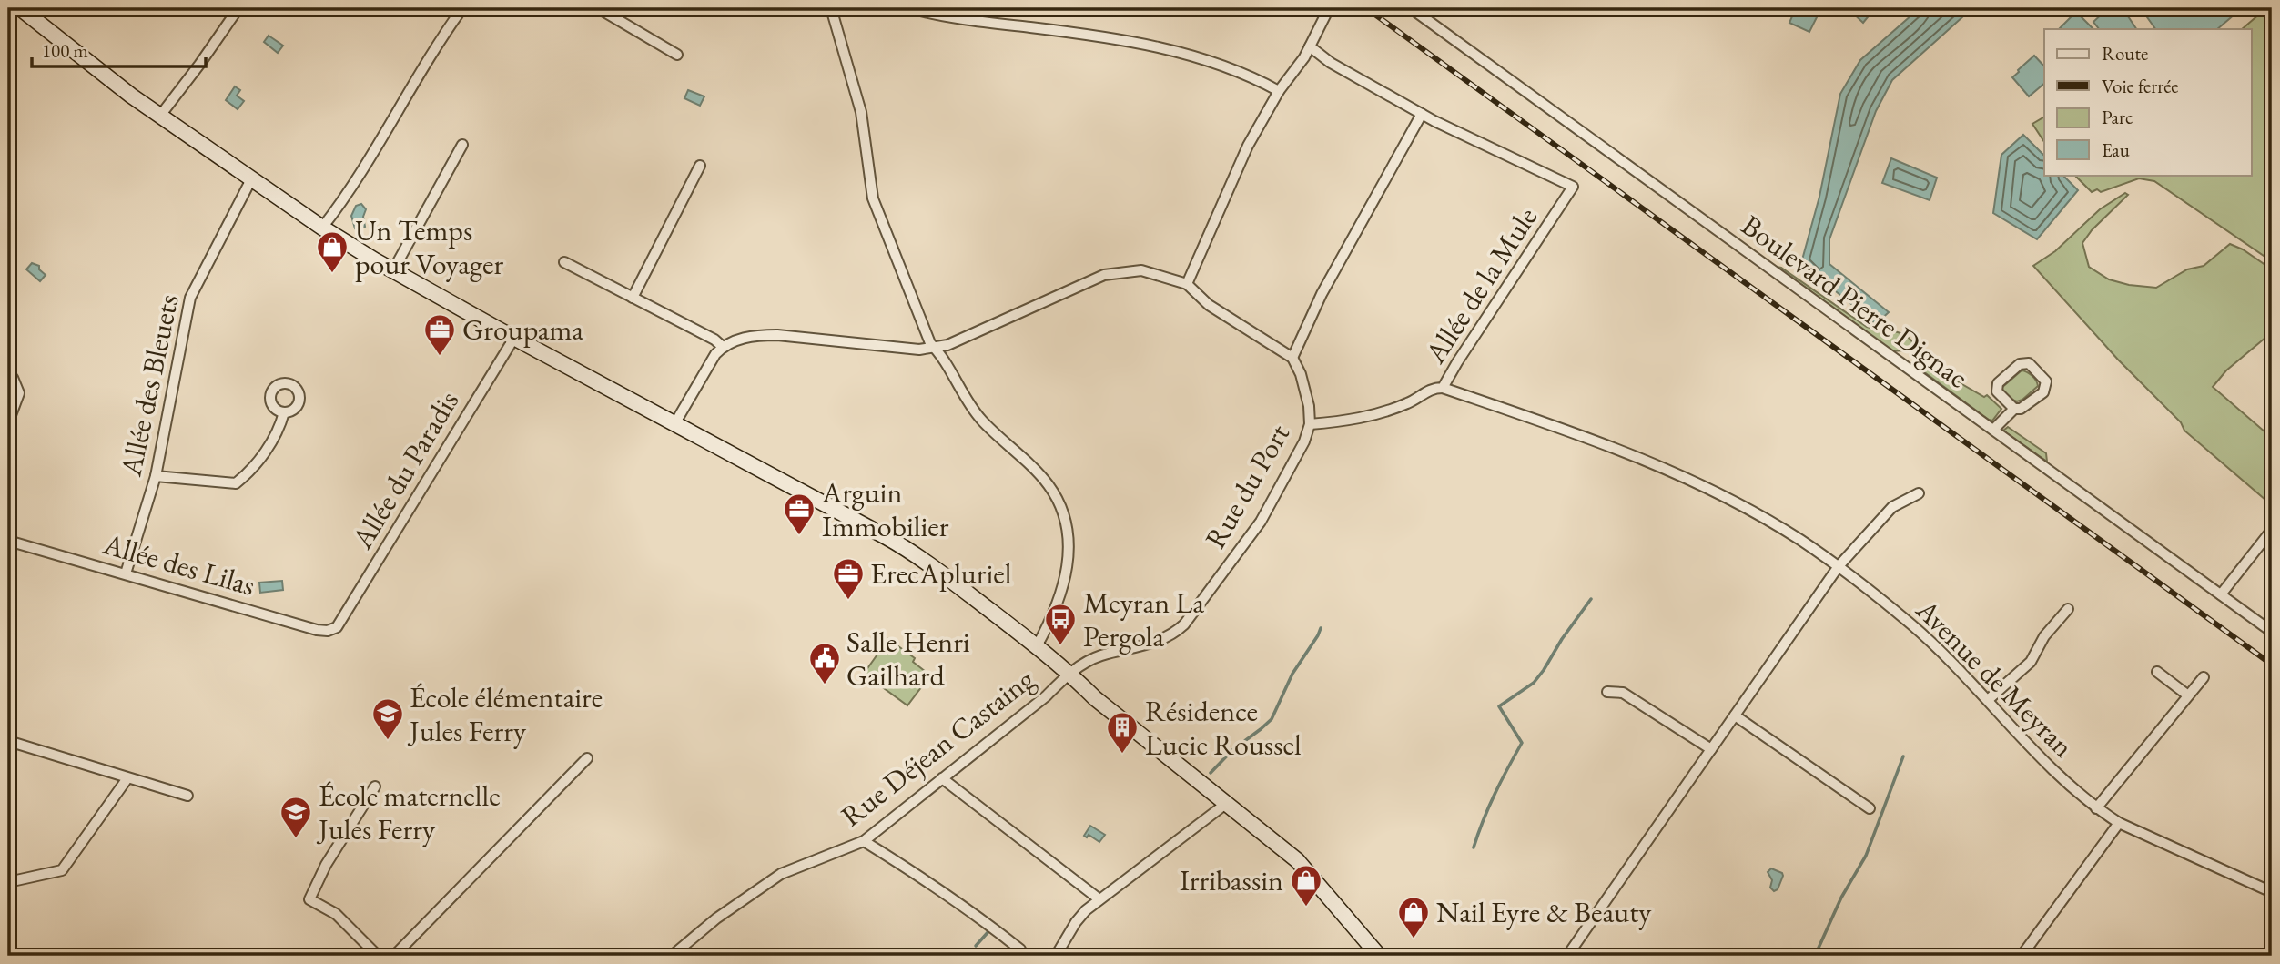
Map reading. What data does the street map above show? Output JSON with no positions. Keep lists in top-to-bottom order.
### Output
{
  "streets": {
    "street": [
      "Allée de la Mule",
      "Boulevard Pierre Dignac",
      "Allée des Bleuets",
      "Allée du Paradis",
      "Rue du Port",
      "Allée des Lilas",
      "Avenue de Meyran",
      "Rue Déjean Castaing"
    ]
  },
  "crossings": [
    ["Allée de la Mule", "Rue du Port"],
    ["Allée de la Mule", "Avenue de Meyran"],
    ["Allée des Bleuets", "Allée des Lilas"],
    ["Allée du Paradis", "Allée des Lilas"],
    ["Rue du Port", "Rue Déjean Castaing"]
  ],
  "places": {
    "shop": ["Un Temps pour Voyager", "Irribassin", "Nail Eyre & Beauty"],
    "office": ["Groupama", "Arguin Immobilier", "ErecApluriel"],
    "bus stop": ["Meyran La Pergola"],
    "public building": ["Salle Henri Gailhard"],
    "school or university": ["École élémentaire Jules Ferry", "École maternelle Jules Ferry"],
    "building": ["Résidence Lucie Roussel"]
  },
  "legend": [
    "Route",
    "Voie ferrée",
    "Parc",
    "Eau"
  ],
  "scale_bar": "100 m"
}
